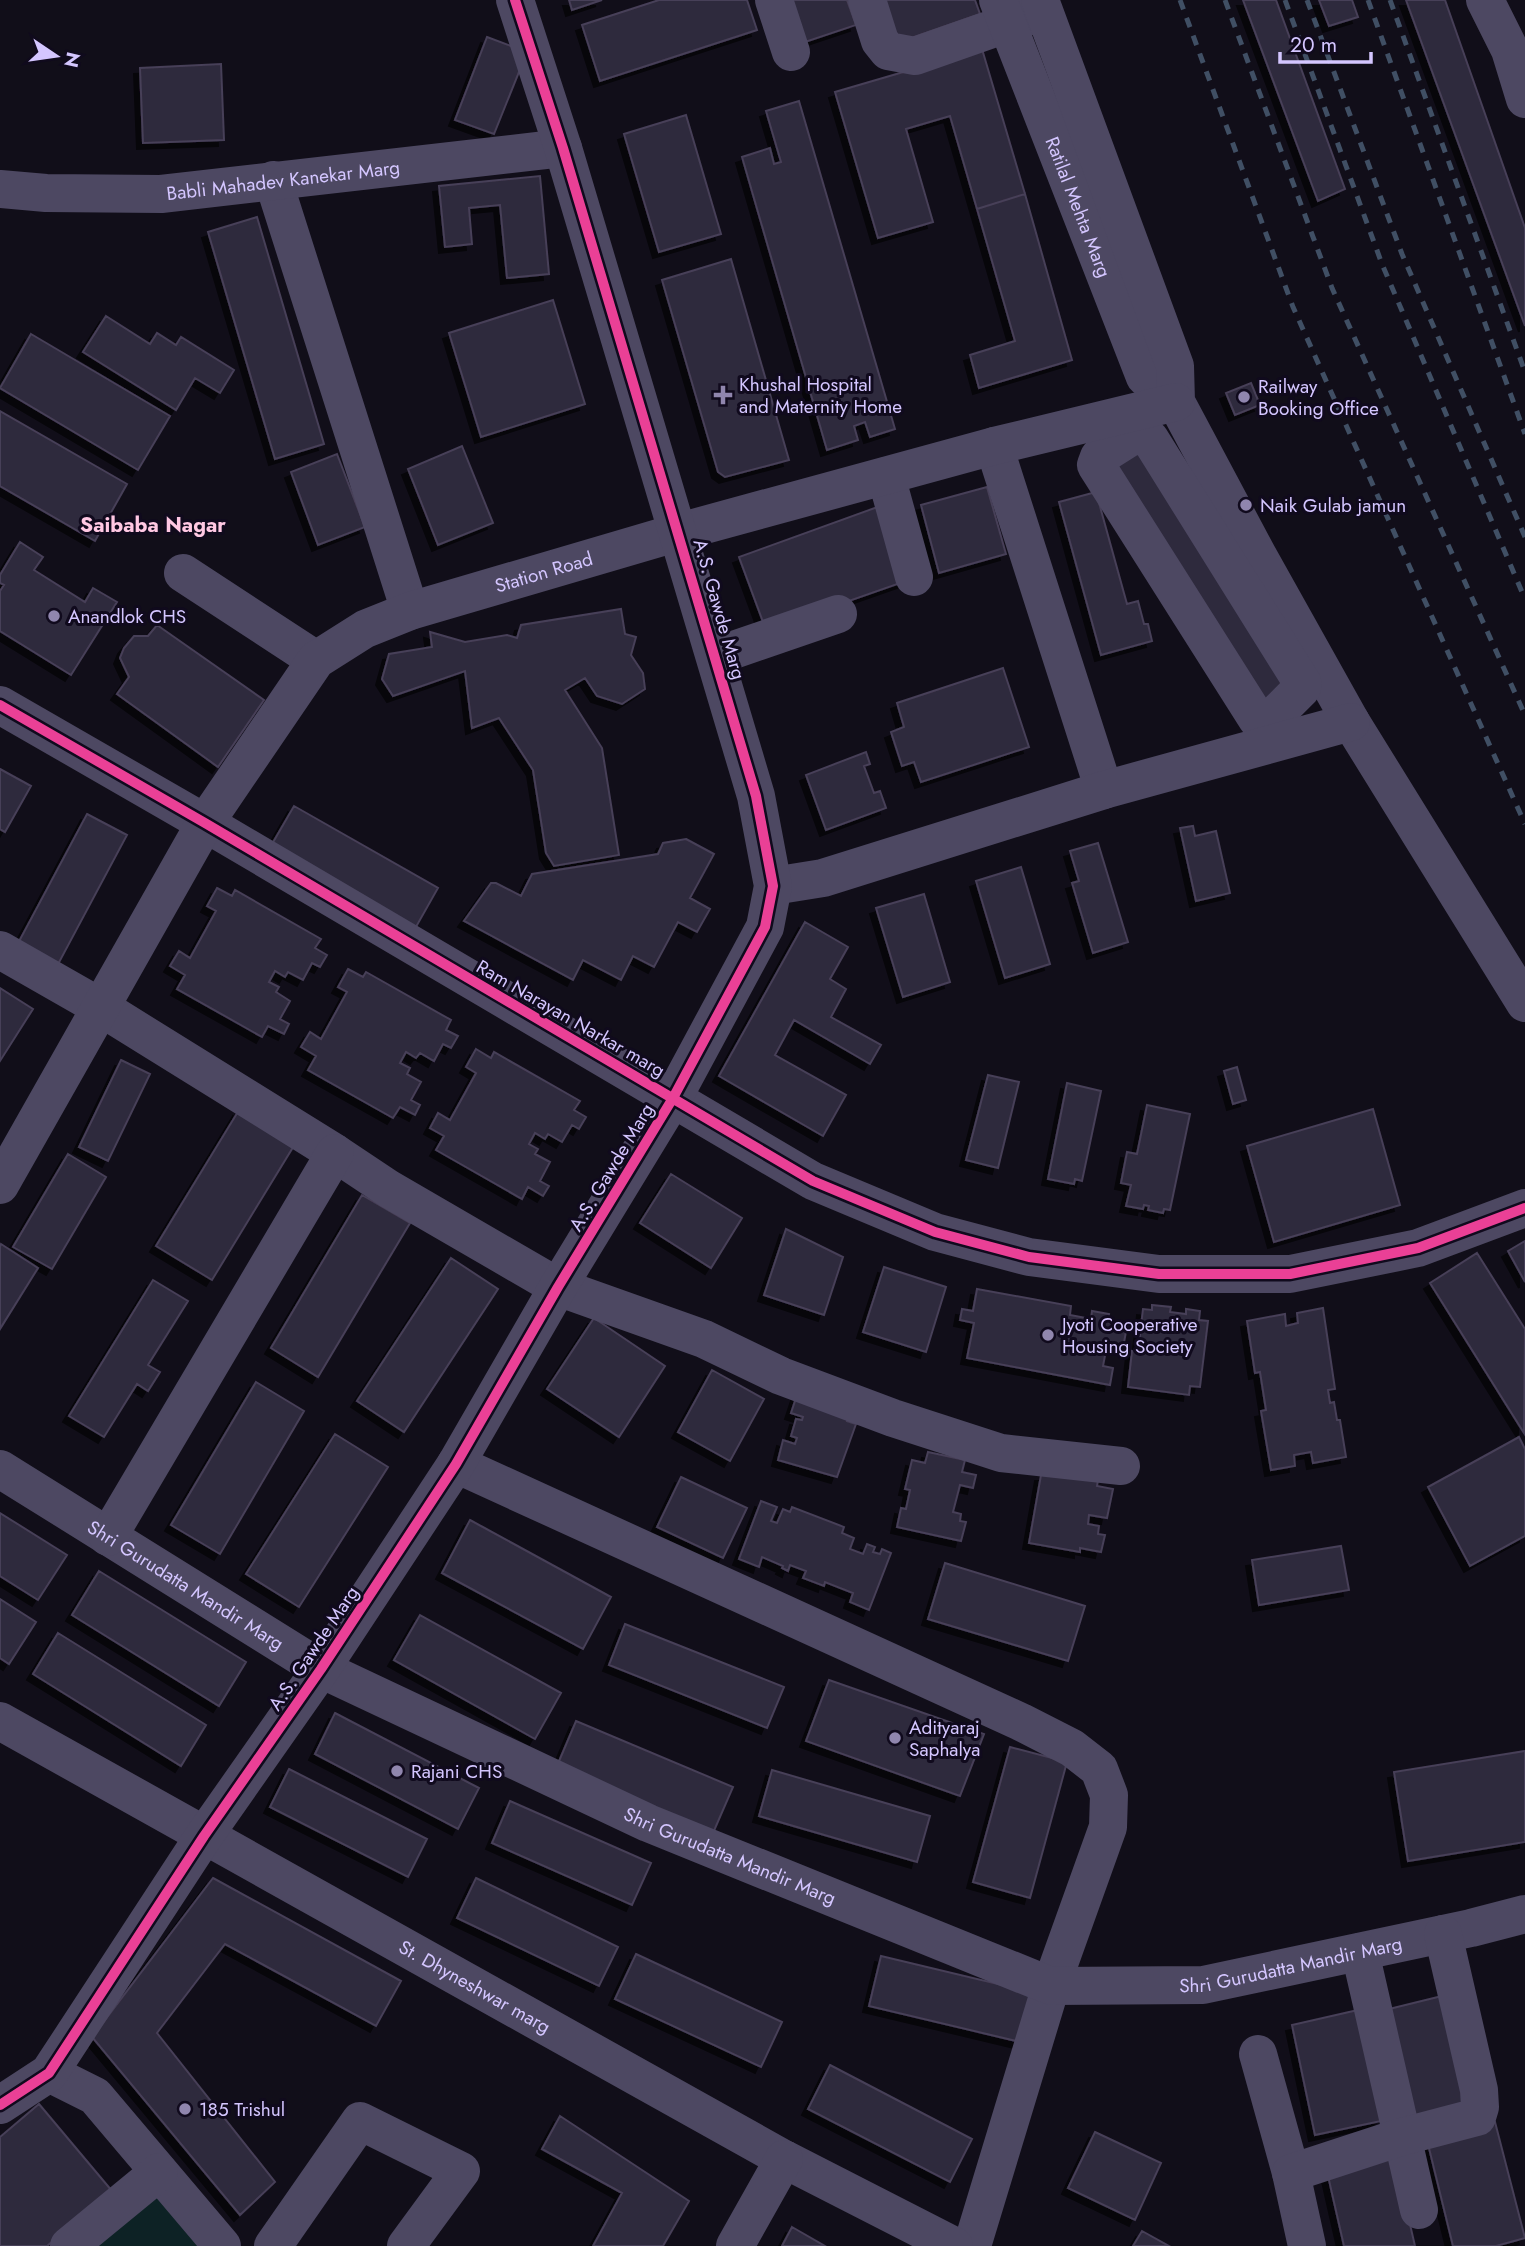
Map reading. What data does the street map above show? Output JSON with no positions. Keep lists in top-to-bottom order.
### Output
{
  "streets": {
    "street": [
      "Babli Mahadev Kanekar Marg",
      "Ratilal Mehta Marg",
      "Station Road",
      "A.S. Gawde Marg",
      "Ram Narayan Narkar marg",
      "Shri Gurudatta Mandir Marg",
      "St. Dhyneshwar marg"
    ]
  },
  "crossings": [
    ["Babli Mahadev Kanekar Marg", "A.S. Gawde Marg"],
    ["Ratilal Mehta Marg", "Station Road"],
    ["Station Road", "A.S. Gawde Marg"],
    ["A.S. Gawde Marg", "Ram Narayan Narkar marg"],
    ["A.S. Gawde Marg", "Shri Gurudatta Mandir Marg"],
    ["A.S. Gawde Marg", "St. Dhyneshwar marg"]
  ],
  "districts": ["Saibaba Nagar"],
  "places": {
    "health": ["Khushal Hospital and Maternity Home"],
    "other": [
      "Railway Booking Office",
      "Naik Gulab jamun",
      "Anandlok CHS",
      "Jyoti Cooperative Housing Society",
      "Adityaraj Saphalya",
      "Rajani CHS",
      "185 Trishul"
    ]
  },
  "scale_bar": "20 m",
  "north": "right"
}
